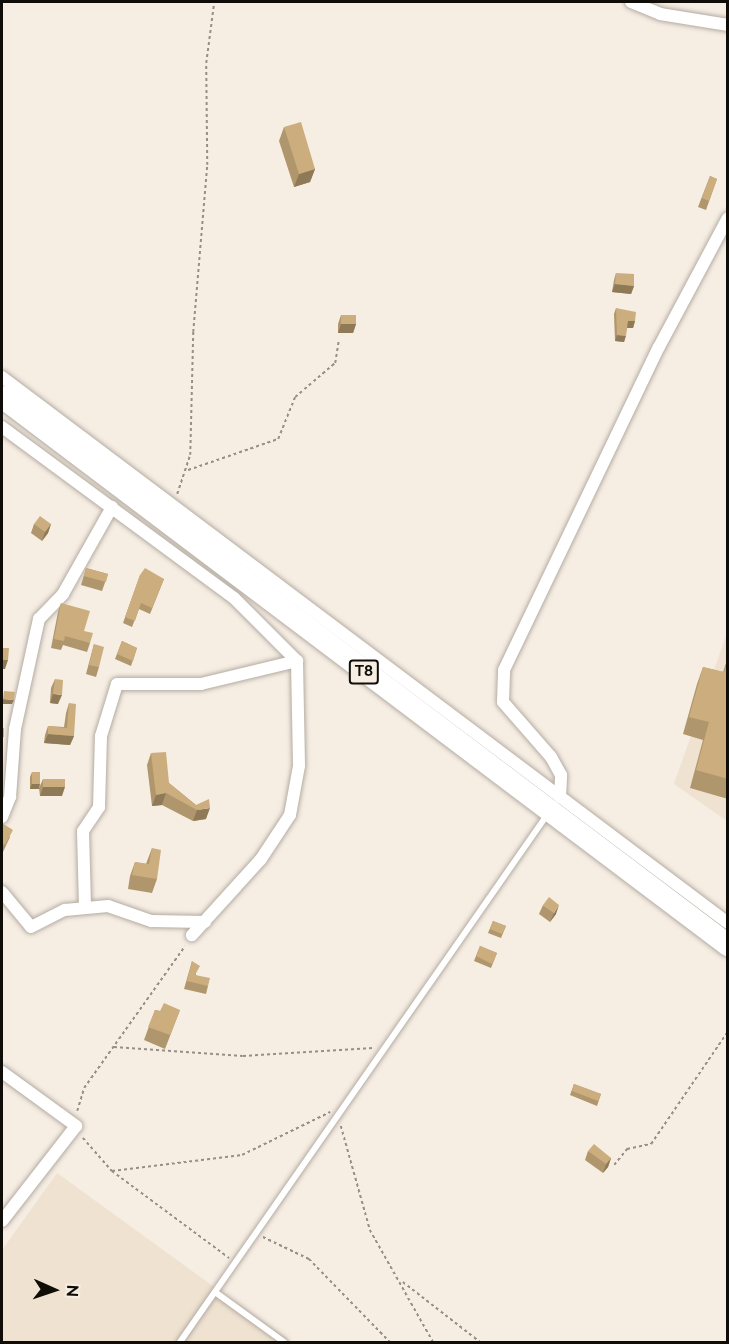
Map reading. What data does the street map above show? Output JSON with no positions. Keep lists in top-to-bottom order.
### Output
{
  "streets": {
    "highway": ["T8"]
  },
  "north": "right"
}
